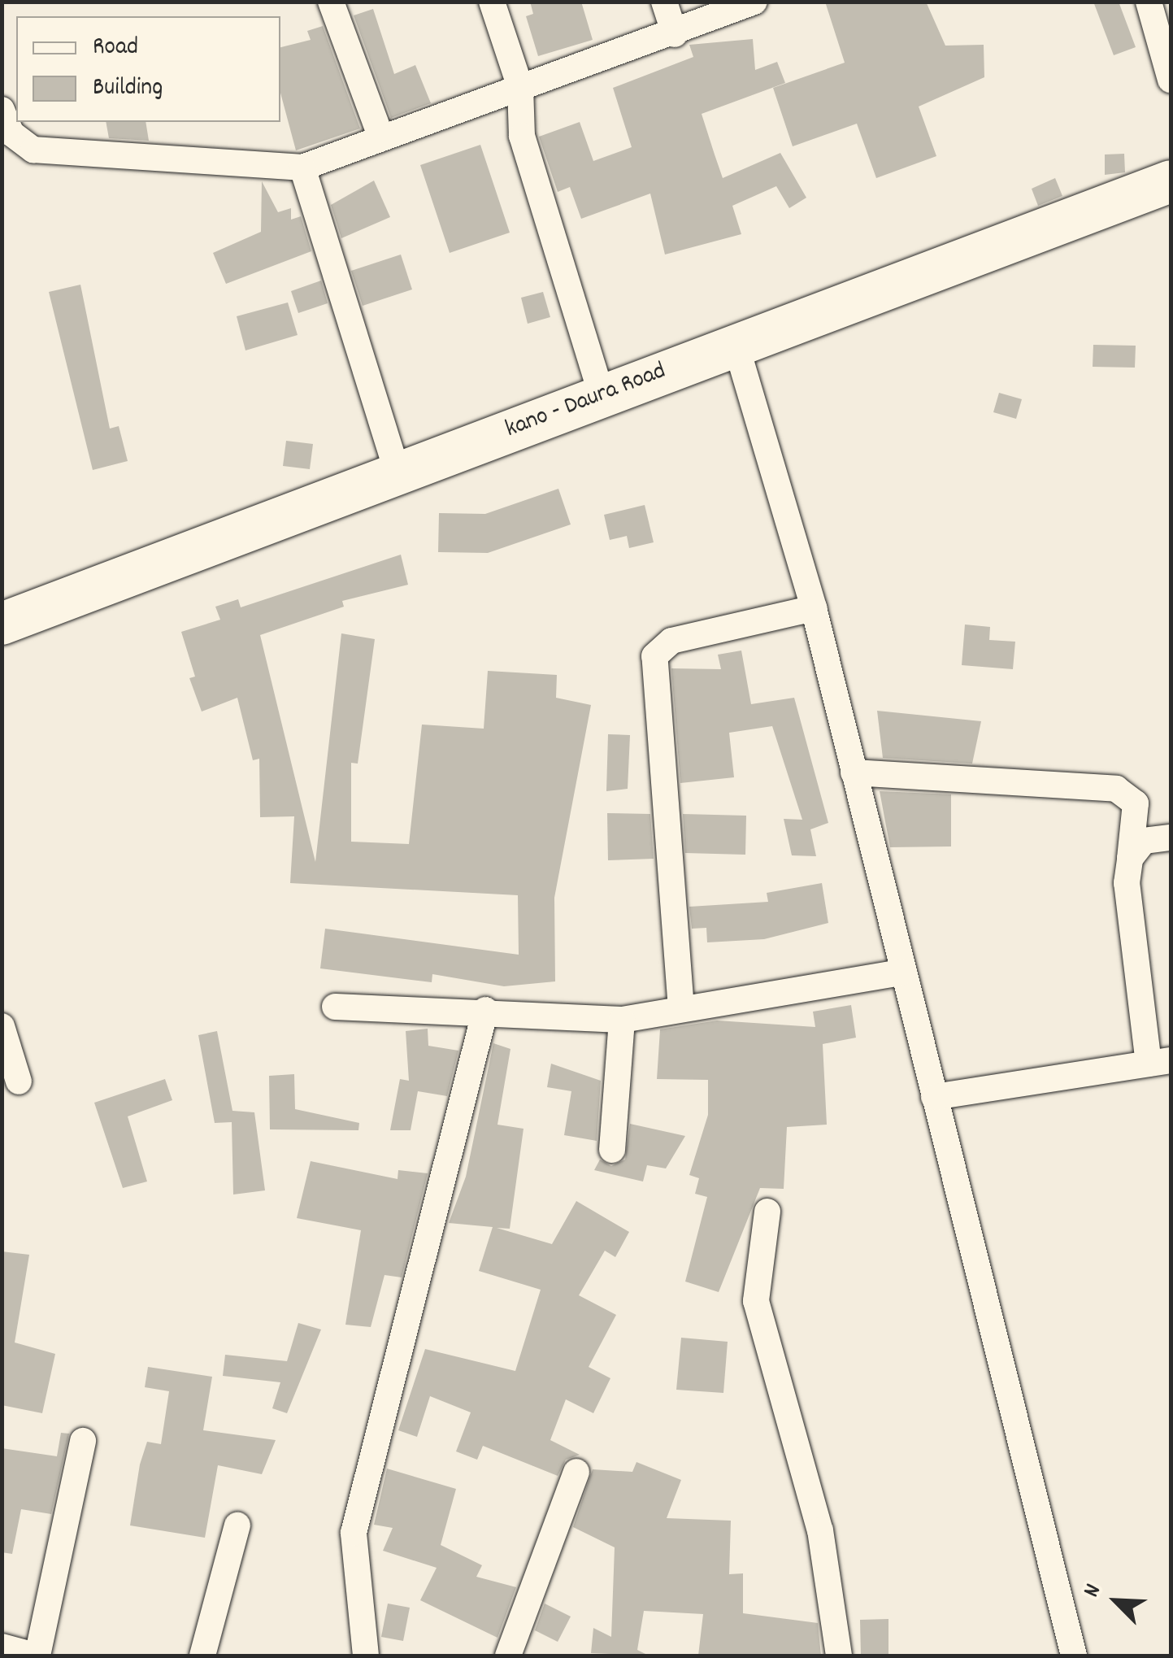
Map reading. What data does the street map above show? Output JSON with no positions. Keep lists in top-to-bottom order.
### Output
{
  "streets": {
    "highway": ["kano - Daura Road"]
  },
  "legend": ["Road", "Building"],
  "north": "top left"
}
